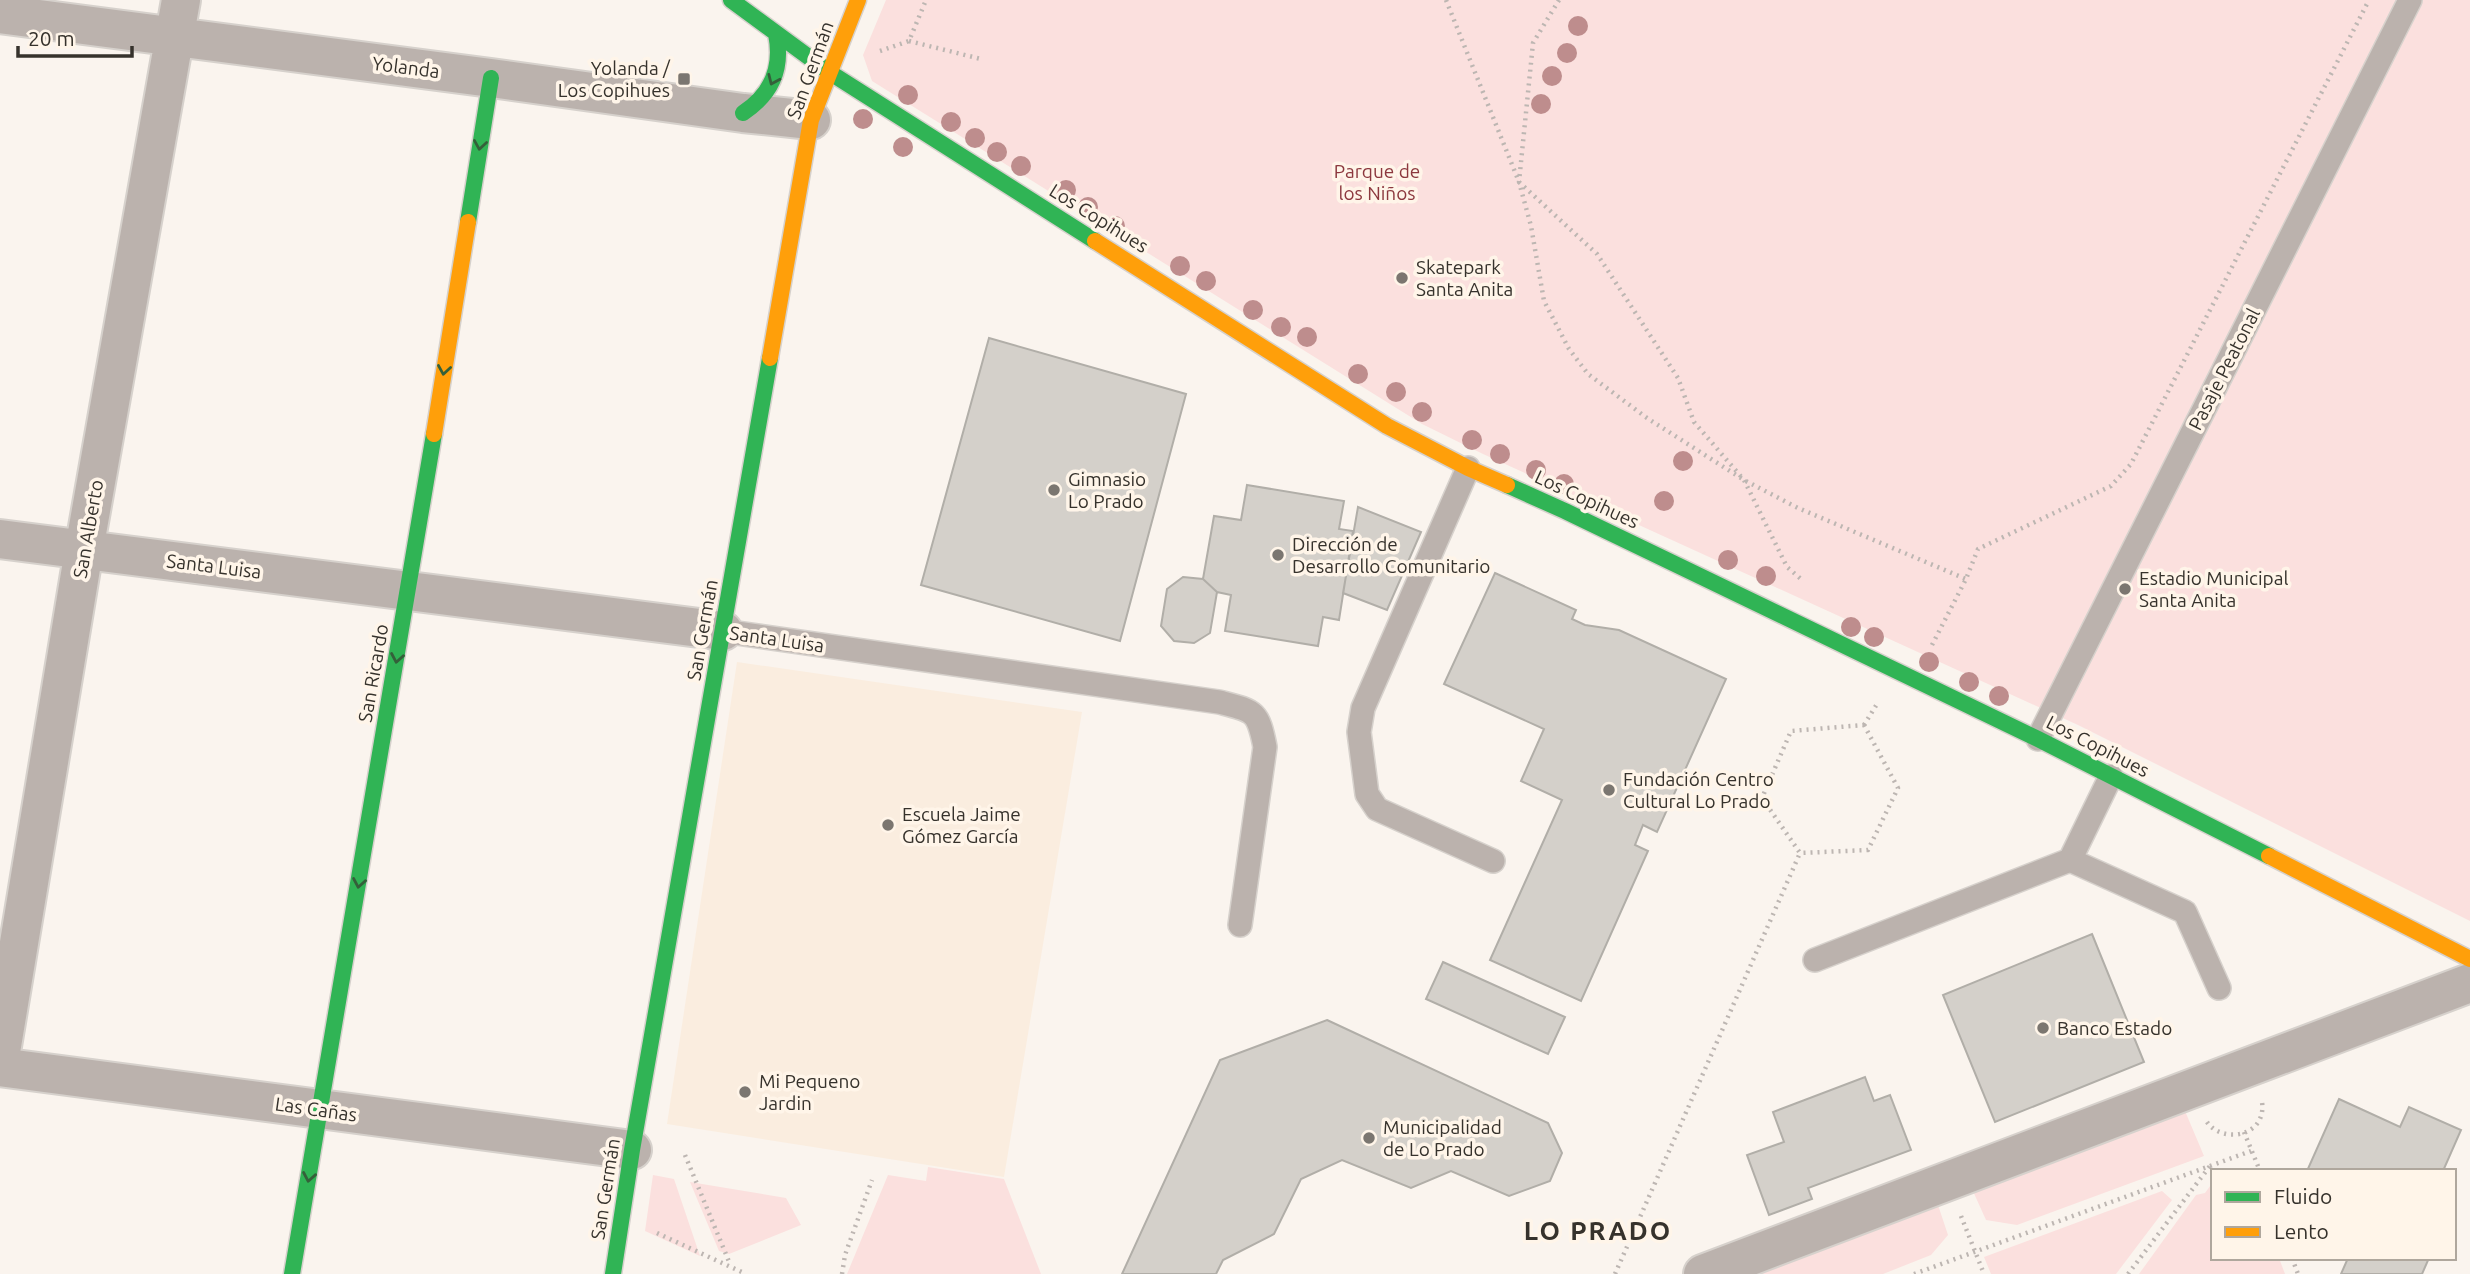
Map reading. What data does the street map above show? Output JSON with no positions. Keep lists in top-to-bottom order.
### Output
{
  "streets": {
    "street": [
      "Yolanda",
      "San Germán",
      "Los Copihues",
      "San Alberto",
      "Santa Luisa",
      "San Ricardo",
      "Las Cañas"
    ],
    "lane": ["Pasaje Peatonal"]
  },
  "crossings": [
    ["Yolanda", "San Germán"],
    ["Yolanda", "San Alberto"],
    ["Yolanda", "San Ricardo"],
    ["San Germán", "Los Copihues"],
    ["San Germán", "Santa Luisa"],
    ["San Germán", "Las Cañas"],
    ["Los Copihues", "Pasaje Peatonal"],
    ["San Alberto", "Santa Luisa"],
    ["Santa Luisa", "San Ricardo"],
    ["San Ricardo", "Las Cañas"]
  ],
  "one_way": ["San Ricardo"],
  "districts": ["LO PRADO"],
  "parks": ["Parque de los Niños"],
  "places": {
    "transit": ["Yolanda / Los Copihues"],
    "other": [
      "Skatepark Santa Anita",
      "Gimnasio Lo Prado",
      "Dirección de Desarrollo Comunitario",
      "Estadio Municipal Santa Anita",
      "Fundación Centro Cultural Lo Prado",
      "Escuela Jaime Gómez García",
      "Banco Estado",
      "Mi Pequeno Jardin",
      "Municipalidad de Lo Prado"
    ]
  },
  "legend": ["Fluido", "Lento"],
  "scale_bar": "20 m"
}
